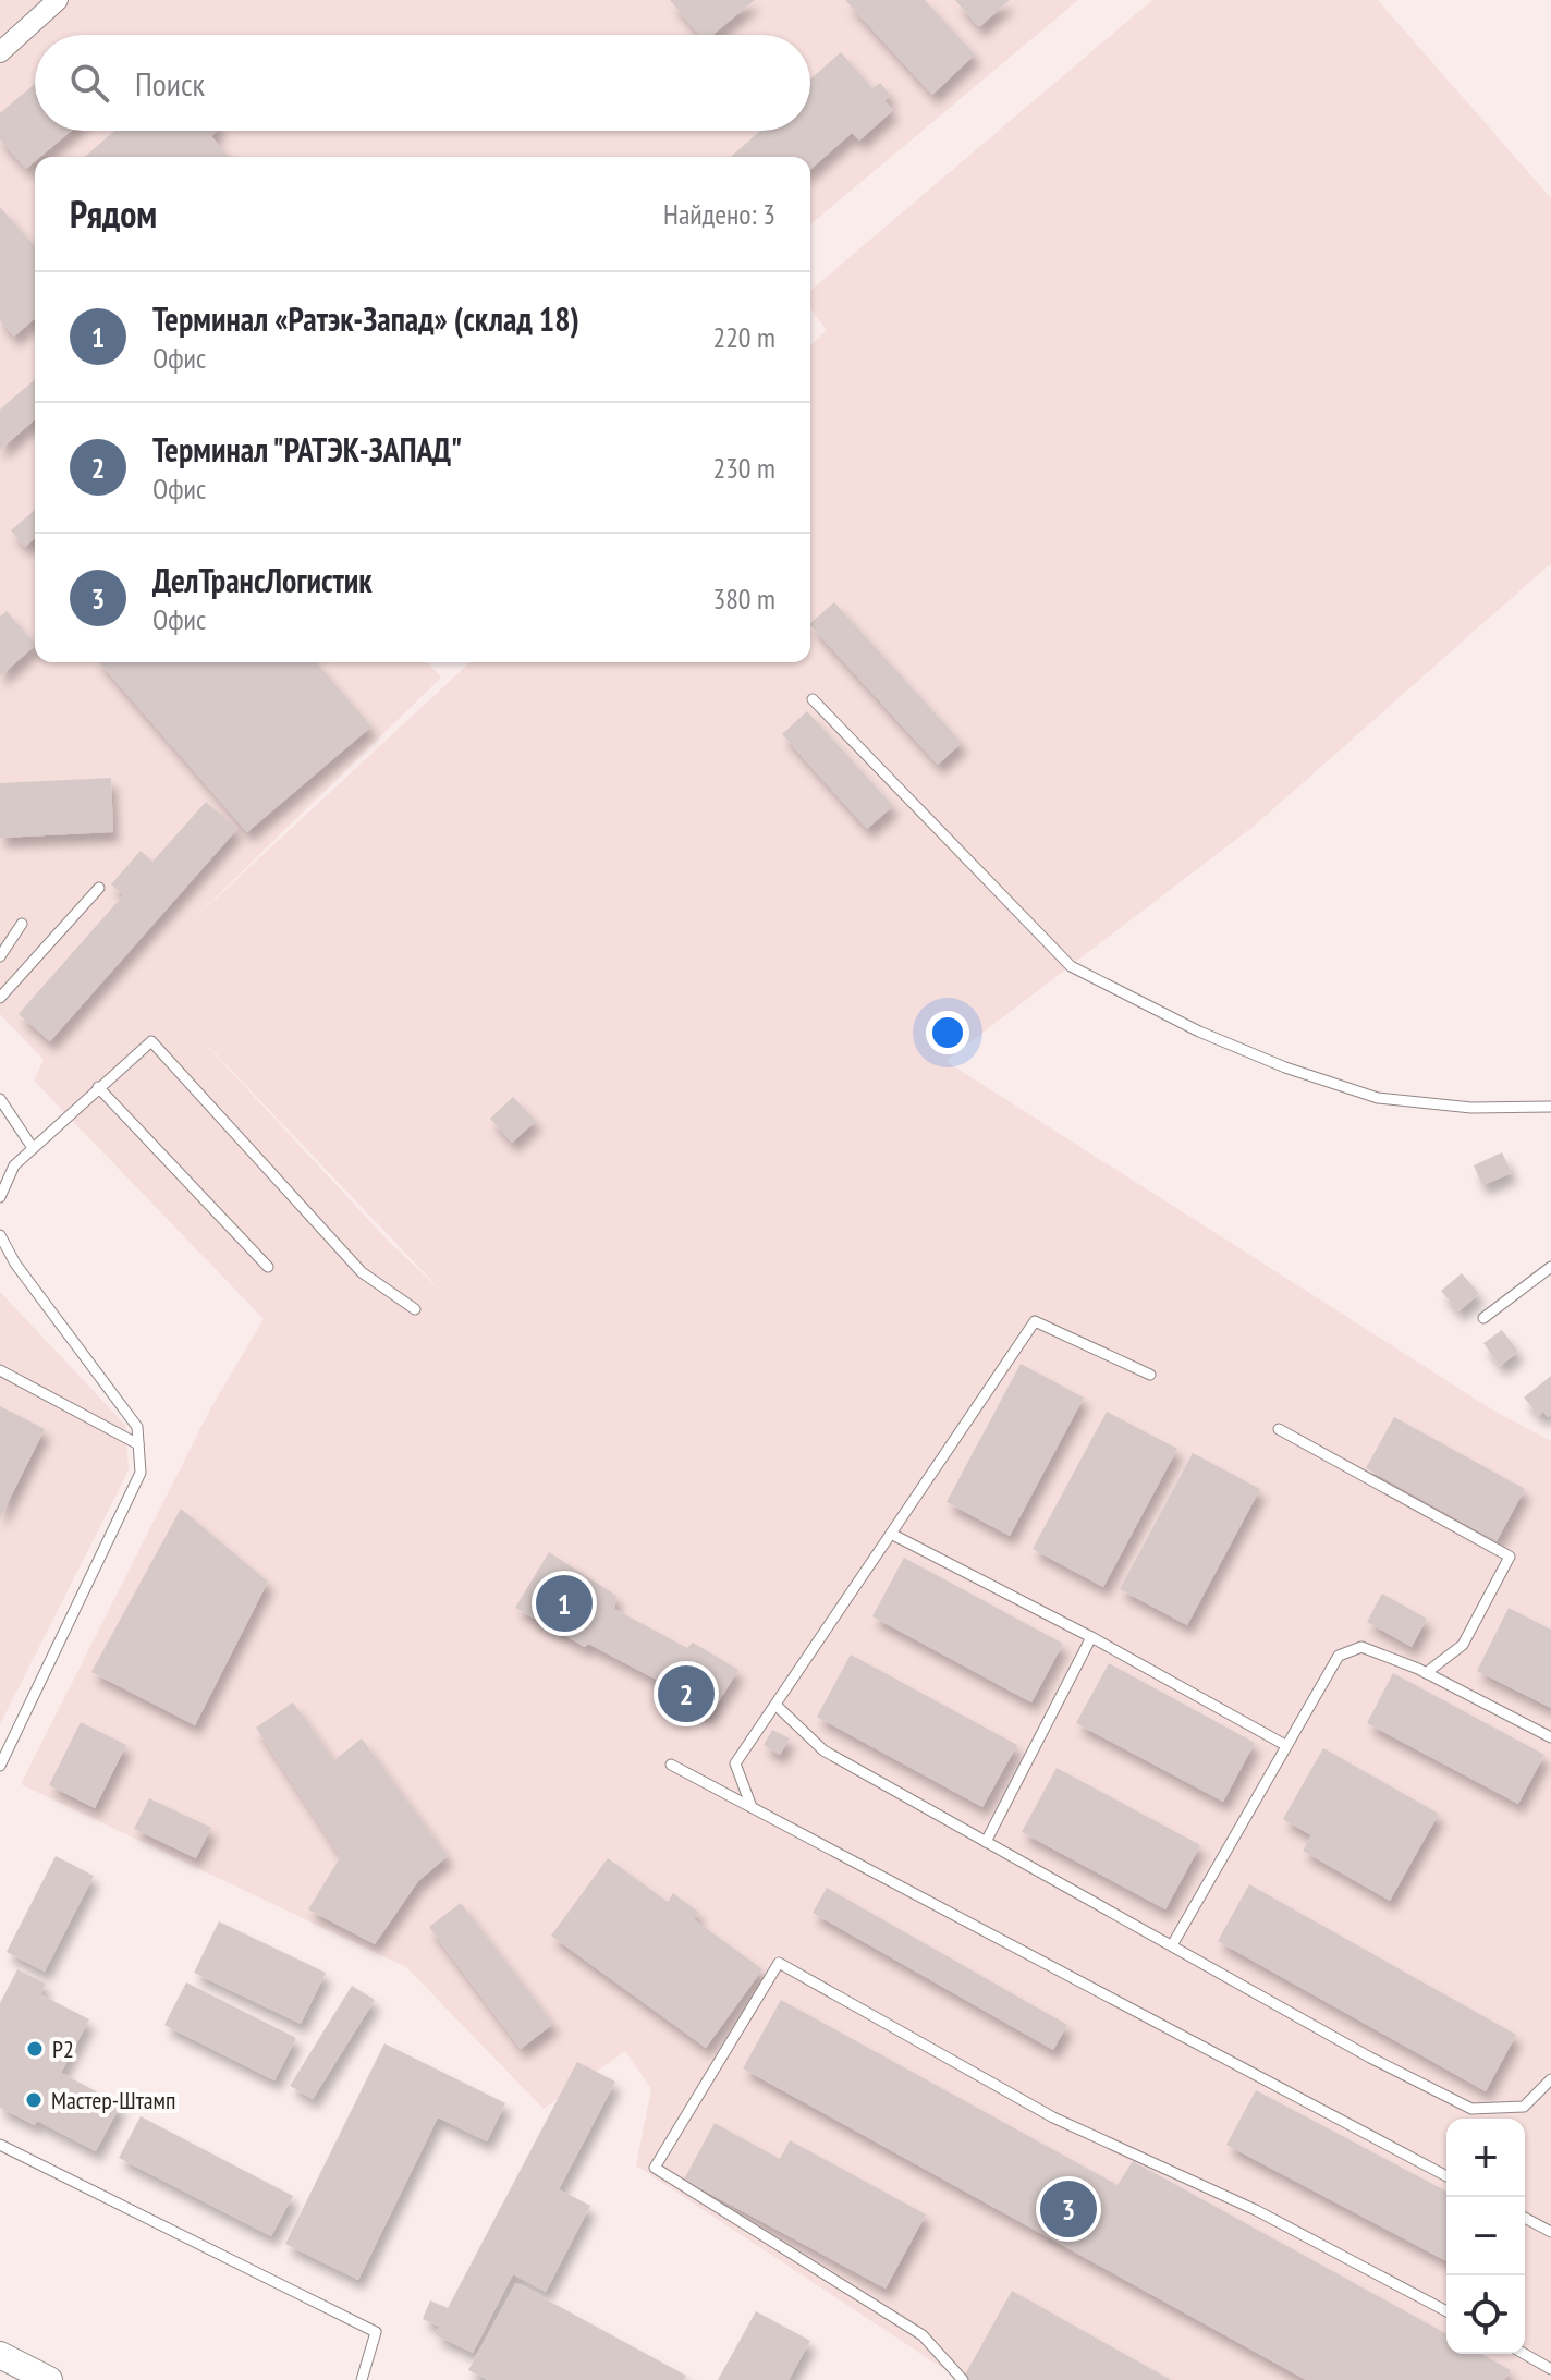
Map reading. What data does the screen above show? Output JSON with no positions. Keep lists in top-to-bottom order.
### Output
{
  "places": ["Р2", "Мастер-Штамп"],
  "page": {
    "search": "Поиск",
    "heading": ["Рядом", "Найдено: 3"],
    "list": [
      {
        "mark": "1",
        "name": "Терминал «Ратэк-Запад» (склад 18)",
        "note": "Офис",
        "value": "220 m"
      },
      {
        "mark": "2",
        "name": "Терминал \"РАТЭК-ЗАПАД\"",
        "note": "Офис",
        "value": "230 m"
      },
      {
        "mark": "3",
        "name": "ДелТрансЛогистик",
        "note": "Офис",
        "value": "380 m"
      }
    ],
    "pins": ["1", "2", "3"],
    "map_buttons": ["+", "−"]
  }
}
